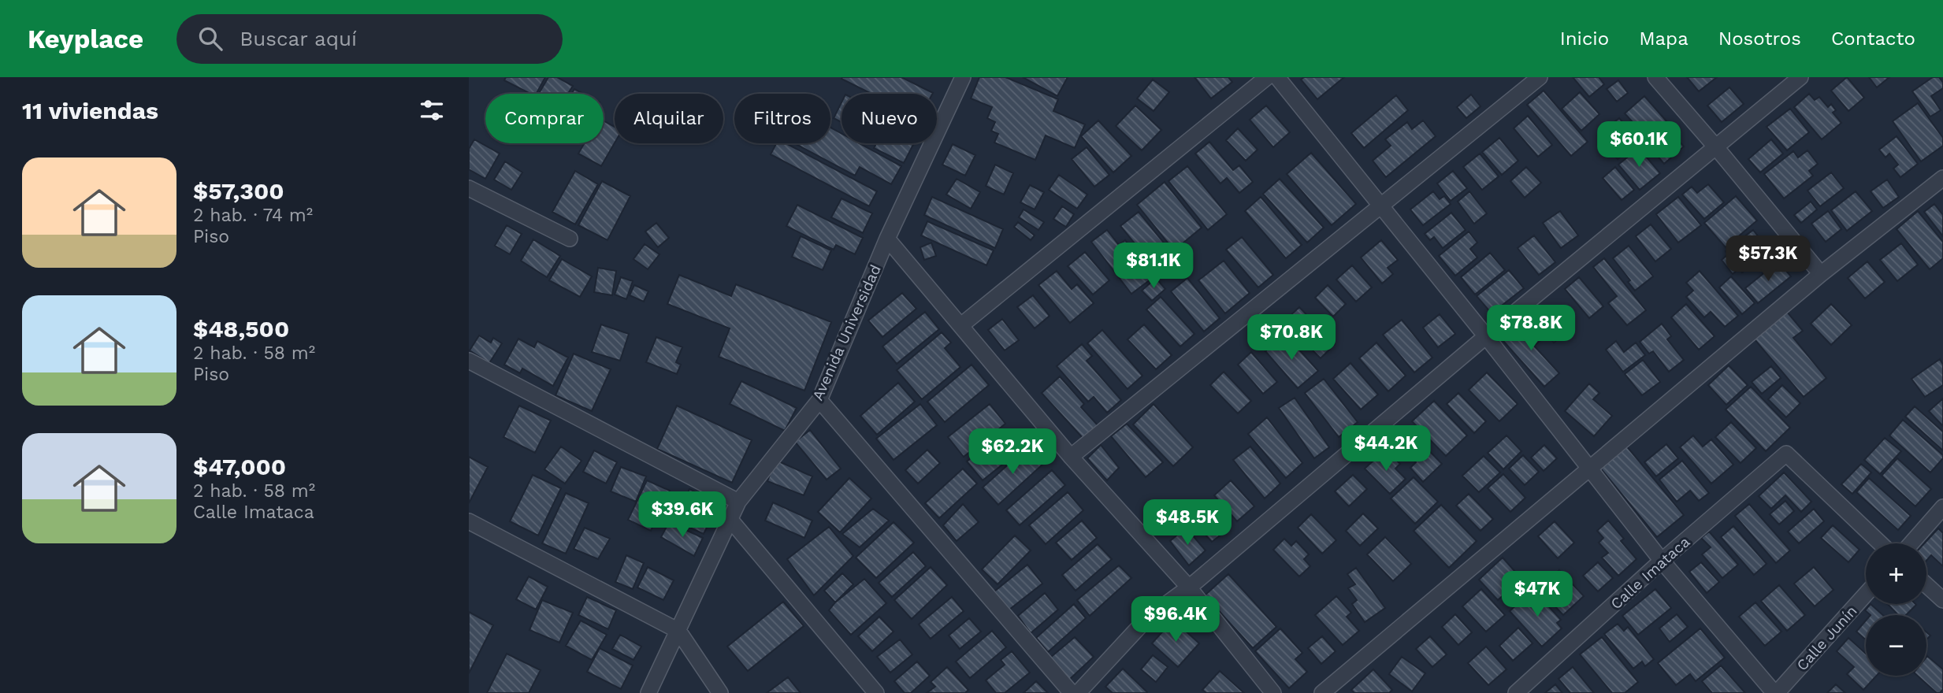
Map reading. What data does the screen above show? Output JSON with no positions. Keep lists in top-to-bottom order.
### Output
{
  "streets": {
    "street": ["Avenida Universidad", "Calle Imataca", "Calle Junín"]
  },
  "page": {
    "header": "Keyplace",
    "search": "Buscar aquí",
    "nav": [
      "Inicio",
      "Mapa",
      "Nosotros",
      "Contacto"
    ],
    "heading": "11 viviendas",
    "chip": [
      "Comprar",
      "Alquilar",
      "Filtros",
      "Nuevo"
    ],
    "price": [
      "$60.1K",
      "$57.3K",
      "$81.1K",
      "$78.8K",
      "$70.8K",
      "$44.2K",
      "$62.2K",
      "$39.6K",
      "$48.5K",
      "$47K",
      "$96.4K"
    ],
    "list": [
      {
        "name": "$57,300",
        "note": "2 hab. · 74 m² · Piso"
      },
      {
        "name": "$48,500",
        "note": "2 hab. · 58 m² · Piso"
      },
      {
        "name": "$47,000",
        "note": "2 hab. · 58 m² · Calle Imataca"
      }
    ],
    "map_buttons": ["+", "−"]
  }
}
